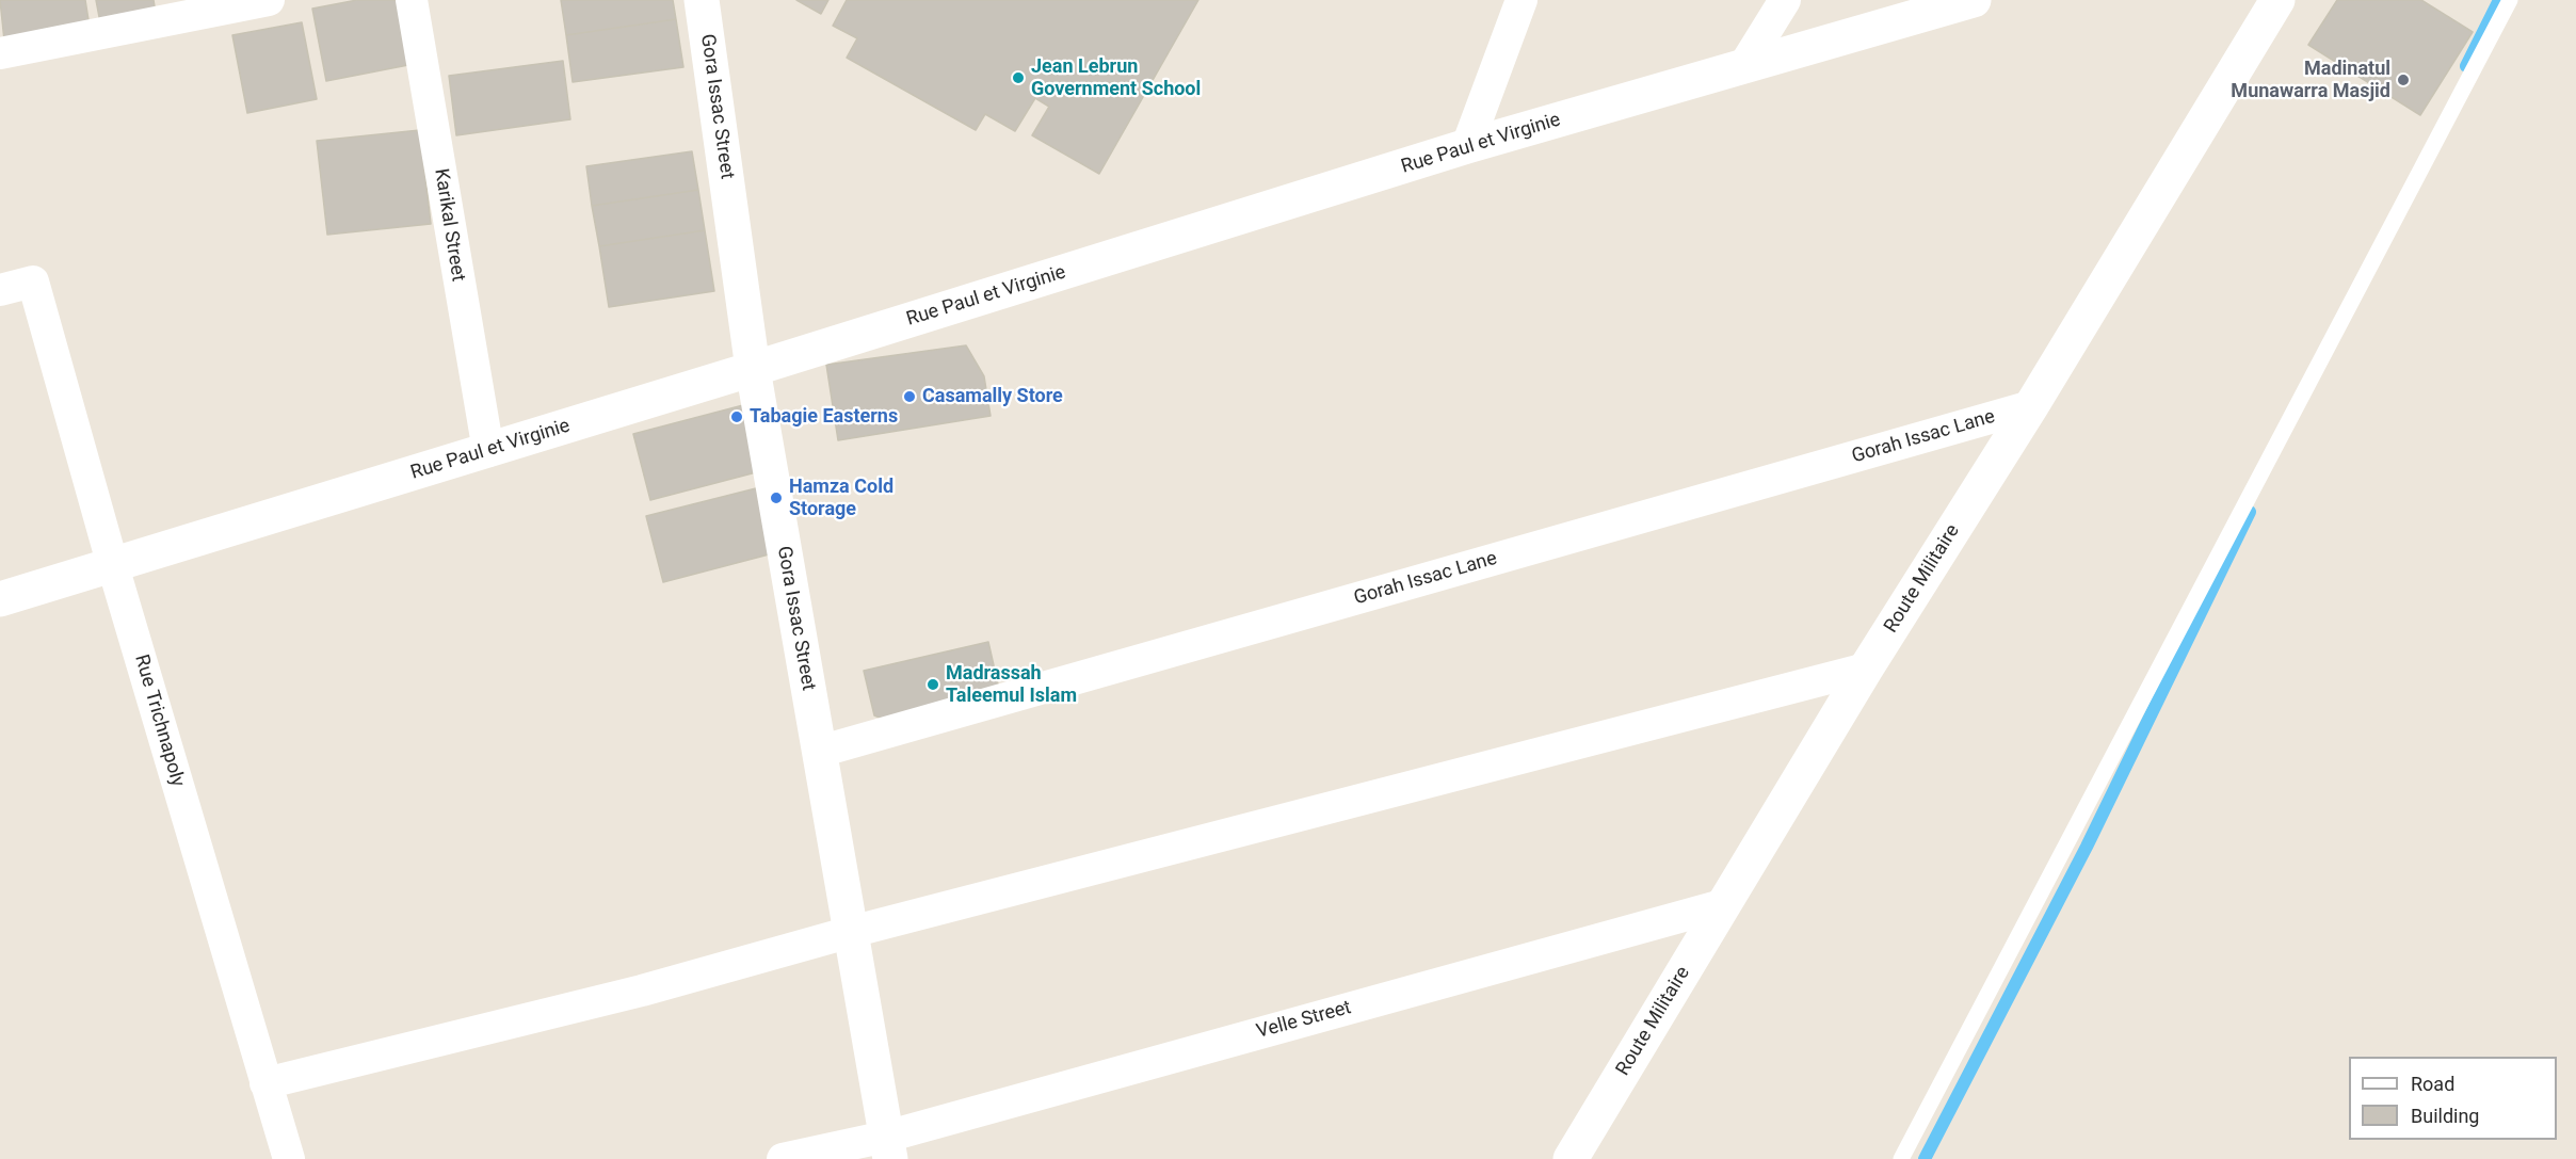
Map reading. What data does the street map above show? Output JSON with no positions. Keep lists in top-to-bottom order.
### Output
{
  "streets": {
    "street": [
      "Gora Issac Street",
      "Rue Paul et Virginie",
      "Karikal Street",
      "Gorah Issac Lane",
      "Route Militaire",
      "Rue Trichnapoly",
      "Velle Street"
    ]
  },
  "crossings": [
    ["Gora Issac Street", "Rue Paul et Virginie"],
    ["Gora Issac Street", "Gorah Issac Lane"],
    ["Gora Issac Street", "Velle Street"],
    ["Rue Paul et Virginie", "Karikal Street"],
    ["Rue Paul et Virginie", "Rue Trichnapoly"],
    ["Gorah Issac Lane", "Route Militaire"],
    ["Route Militaire", "Velle Street"]
  ],
  "places": [
    "Jean Lebrun Government School",
    "Madinatul Munawarra Masjid",
    "Casamally Store",
    "Tabagie Easterns",
    "Hamza Cold Storage",
    "Madrassah Taleemul Islam"
  ],
  "legend": ["Road", "Building"]
}
